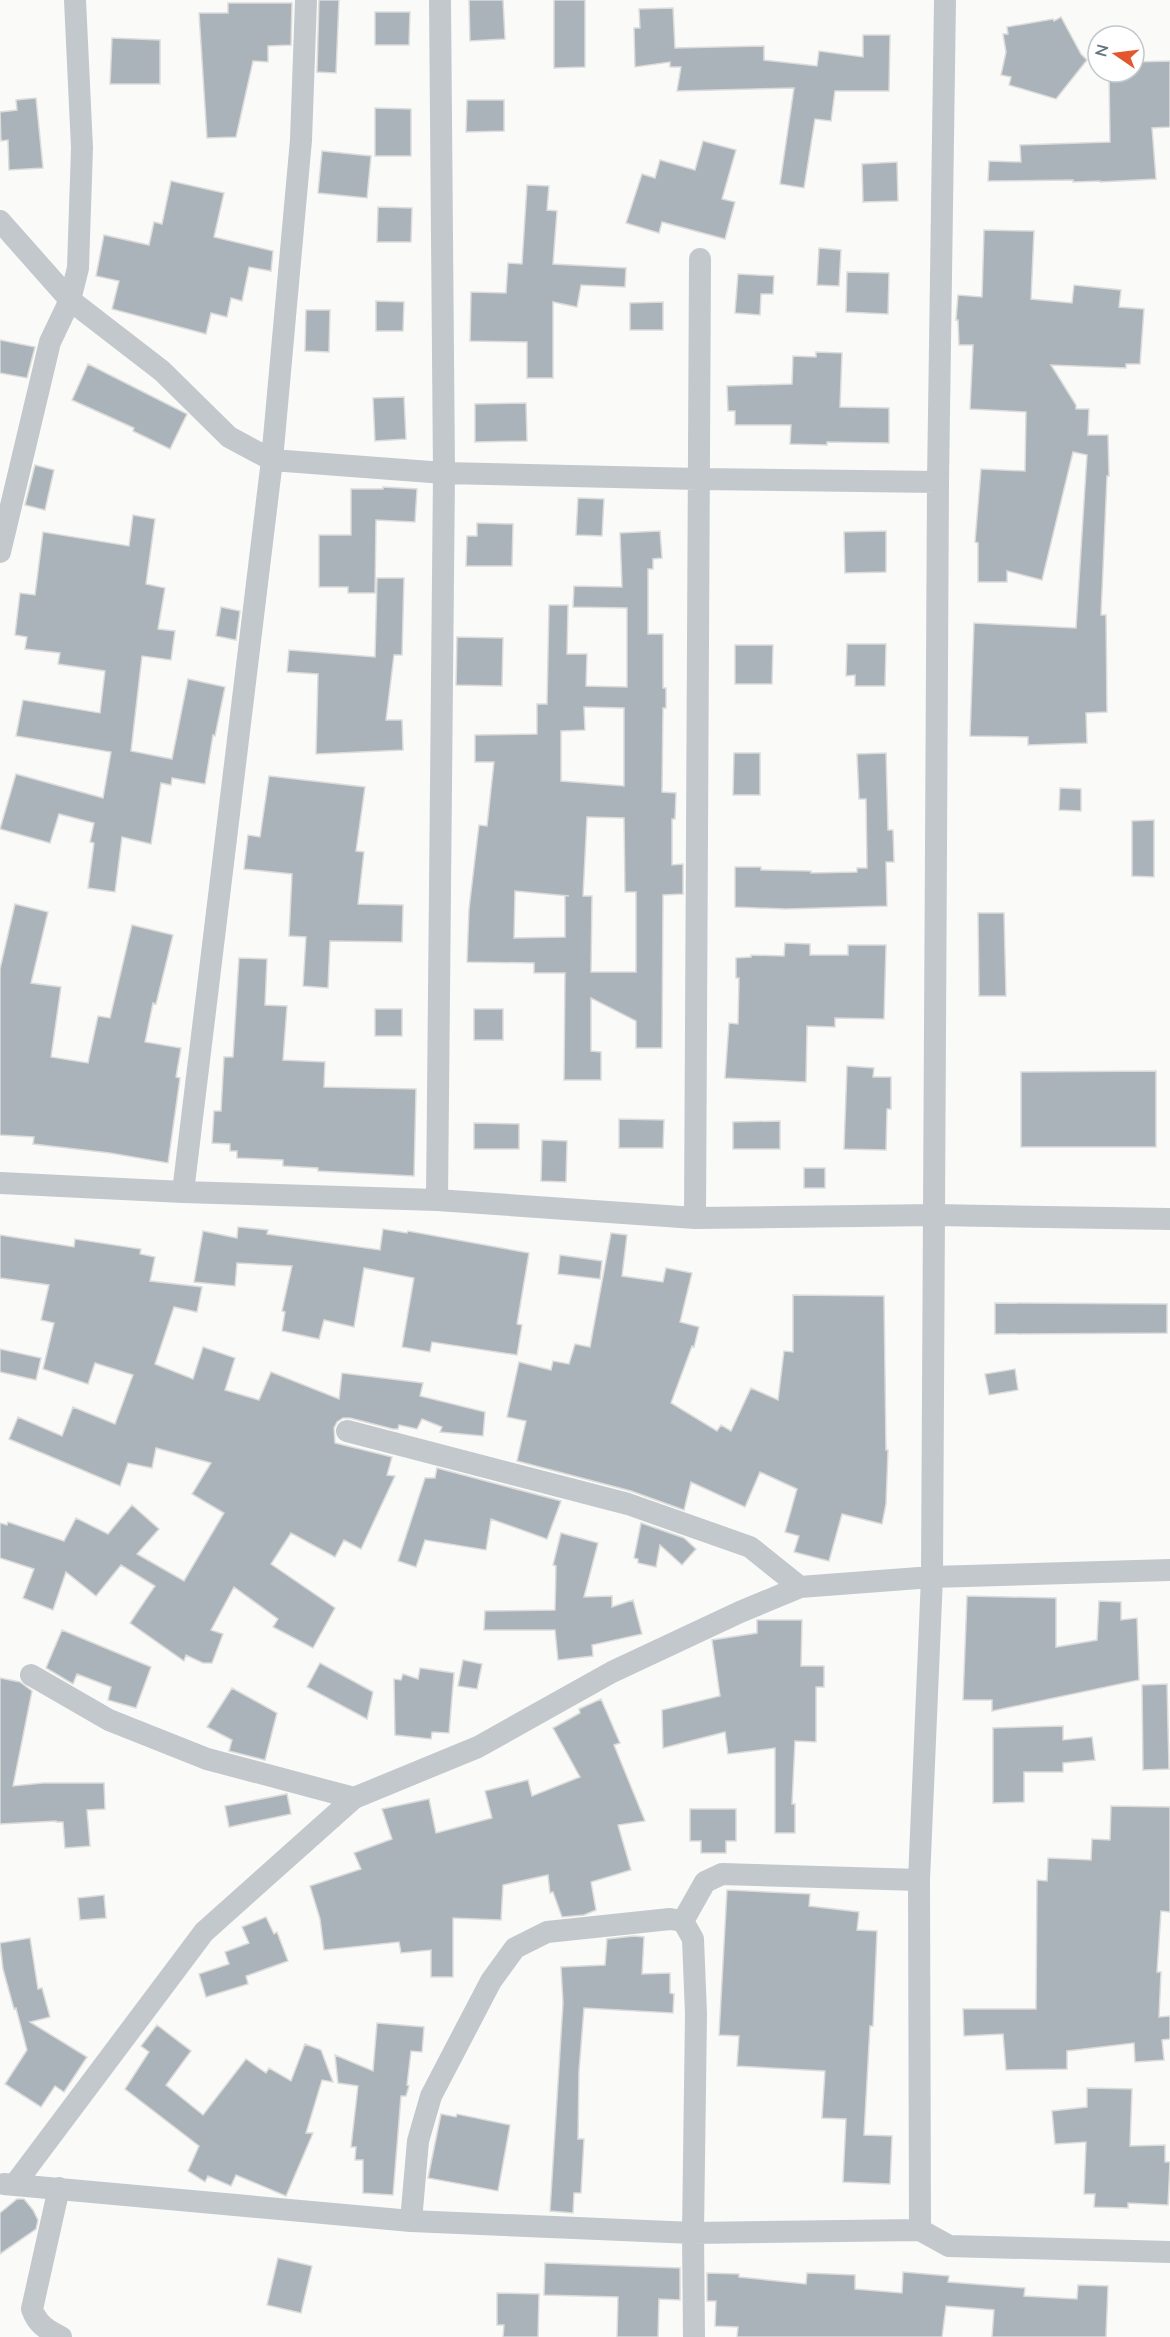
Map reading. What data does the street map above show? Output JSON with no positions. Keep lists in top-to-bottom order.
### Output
{
  "north": "left"
}
